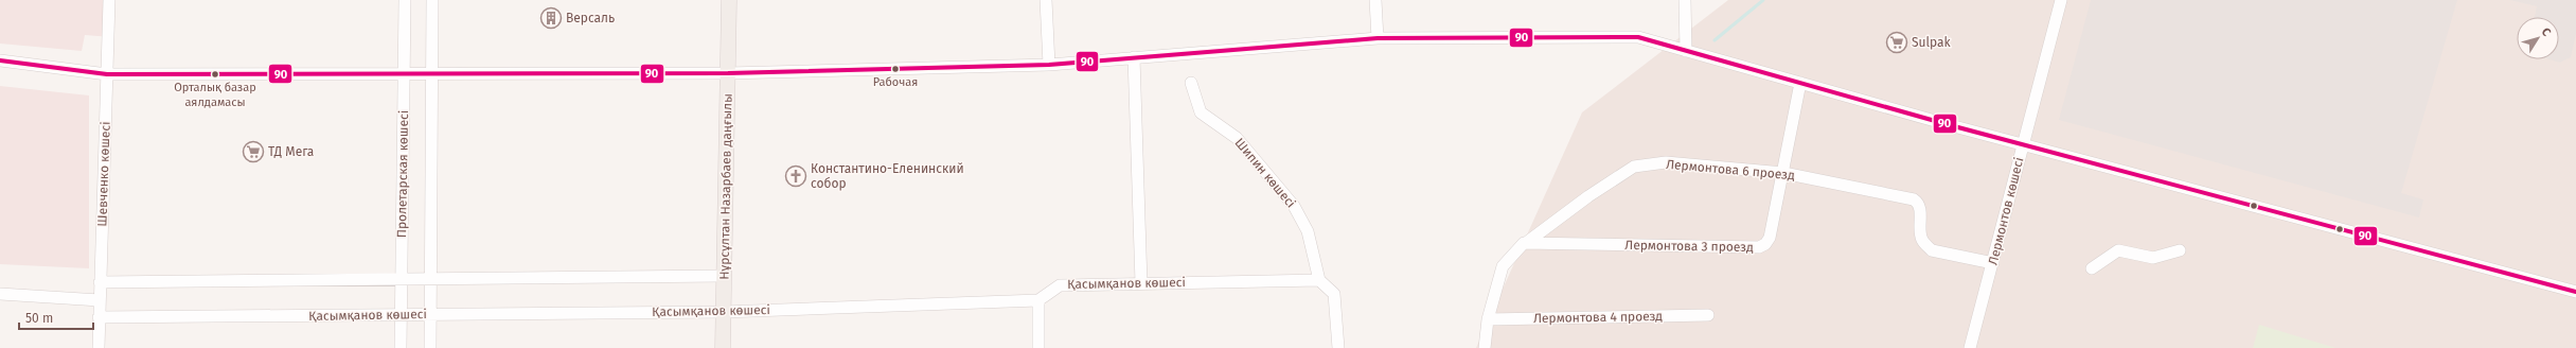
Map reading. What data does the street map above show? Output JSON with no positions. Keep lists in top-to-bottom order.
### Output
{
  "streets": {
    "main road": ["Нұрсұлтан Назарбаев даңғылы"],
    "street": [
      "Лермонтова 6 проезд",
      "Шипин көшесі",
      "Шевченко көшесі",
      "Пролетарская көшесі",
      "Лермонтов көшесі",
      "Лермонтова 3 проезд",
      "Қасымқанов көшесі",
      "Лермонтова 4 проезд"
    ]
  },
  "crossings": [
    ["Лермонтова 6 проезд", "Лермонтов көшесі"],
    ["Лермонтова 6 проезд", "Лермонтова 3 проезд"],
    ["Лермонтова 6 проезд", "Лермонтова 4 проезд"],
    ["Шипин көшесі", "Қасымқанов көшесі"],
    ["Шевченко көшесі", "Қасымқанов көшесі"],
    ["Пролетарская көшесі", "Қасымқанов көшесі"],
    ["Нұрсұлтан Назарбаев даңғылы", "Қасымқанов көшесі"]
  ],
  "places": {
    "building": ["Версаль"],
    "supermarket": ["Sulpak", "ТД Мега"],
    "other": ["Рабочая", "Орталық базар аялдамасы"],
    "church": ["Константино-Еленинский собор"]
  },
  "lines": ["transit line 90"],
  "scale_bar": "50 m",
  "north": "top right"
}
